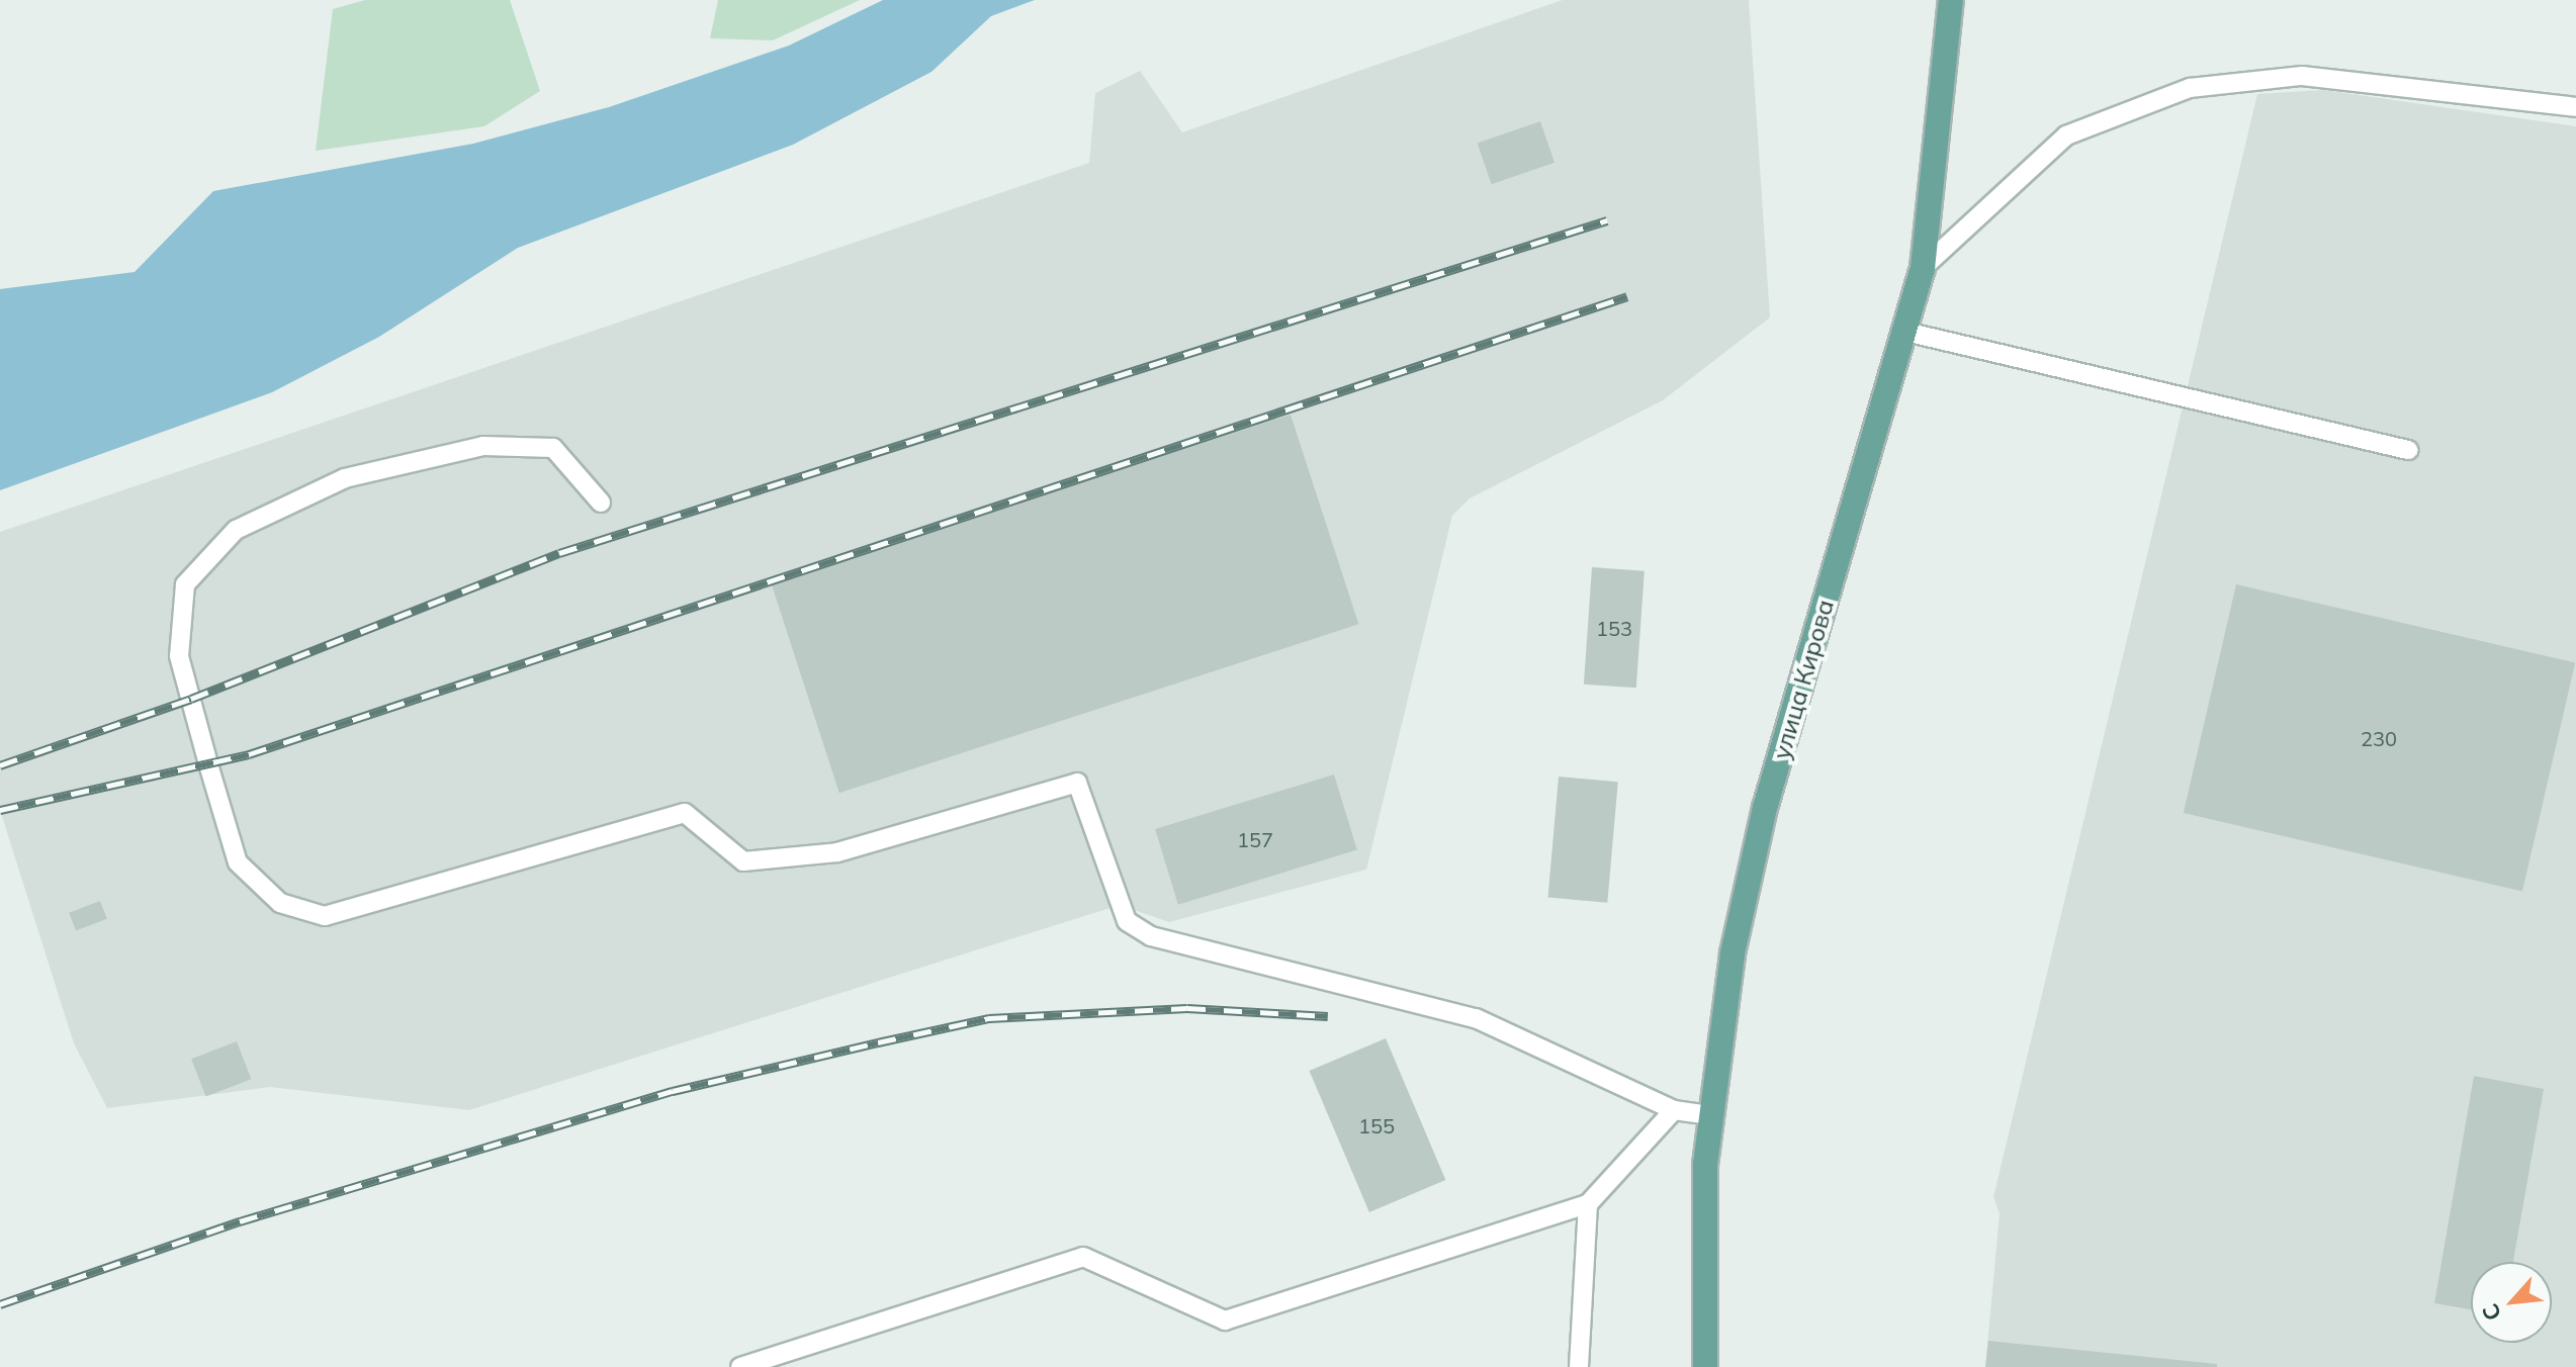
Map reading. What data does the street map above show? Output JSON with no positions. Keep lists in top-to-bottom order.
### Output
{
  "streets": {
    "main road": ["улица Кирова"]
  },
  "house_numbers": [
    "153",
    "230",
    "157",
    "155"
  ],
  "north": "bottom left"
}
